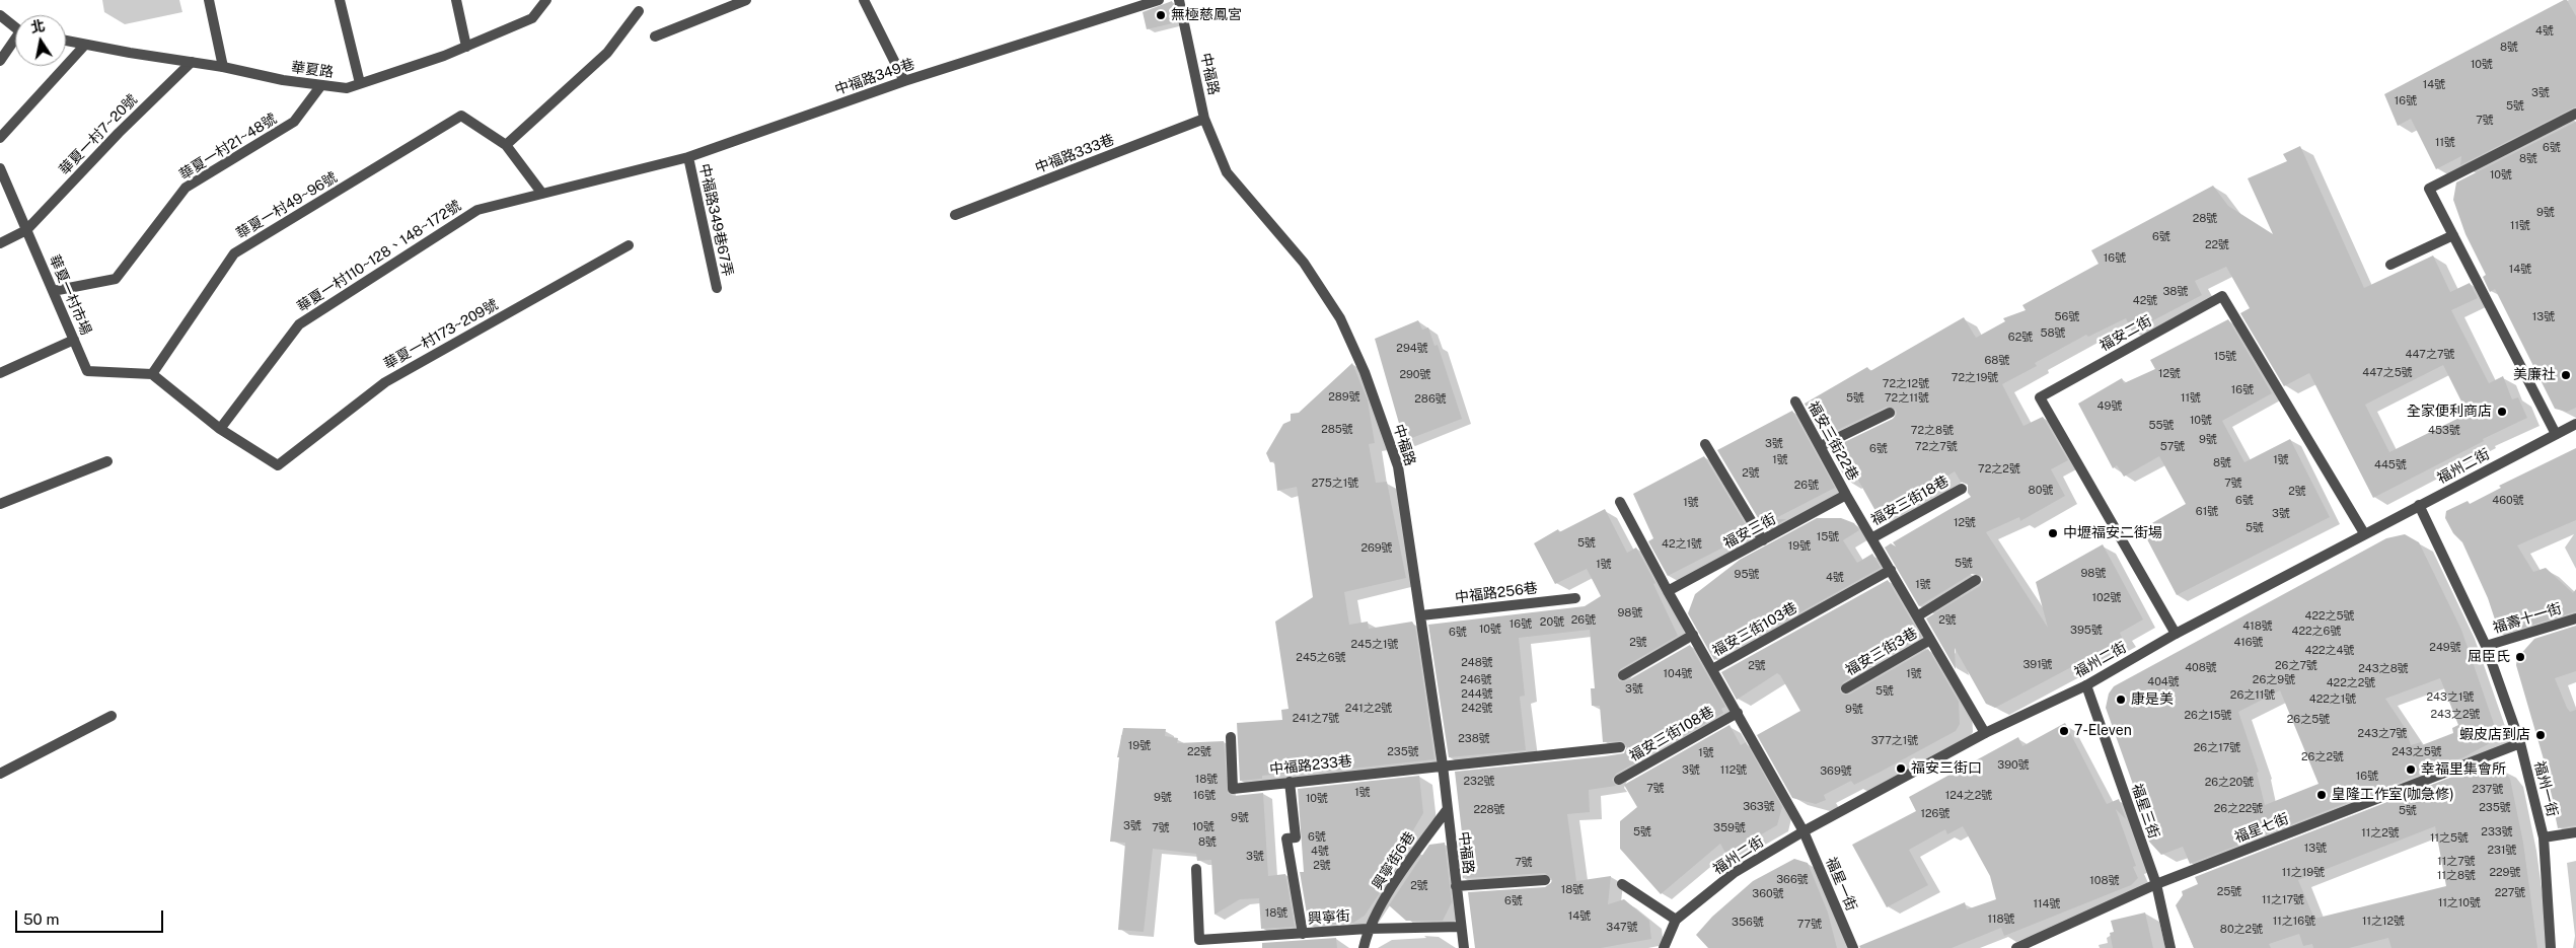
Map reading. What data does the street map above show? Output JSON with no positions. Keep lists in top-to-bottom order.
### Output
{
  "streets": {
    "street": [
      "華夏路",
      "中福路",
      "中福路349巷",
      "華夏一村7~20號",
      "華夏一村21~48號",
      "中福路333巷",
      "華夏一村49~96號",
      "中福路349巷67弄",
      "華夏一村110~128、148~172號",
      "華夏一村市場",
      "福安二街",
      "華夏一村173~209號",
      "福安三街22巷",
      "福州二街",
      "福安三街18巷",
      "福安三街",
      "中福路256巷",
      "福壽十一街",
      "福安三街103巷",
      "福安三街3巷",
      "福安三街108巷",
      "中福路233巷",
      "福州一街",
      "福星三街",
      "福星七街",
      "興寧街6巷",
      "福星一街",
      "興寧街"
    ]
  },
  "crossings": [
    ["華夏路", "華夏一村7~20號"],
    ["華夏路", "華夏一村21~48號"],
    ["中福路", "中福路333巷"],
    ["中福路", "中福路256巷"],
    ["中福路", "中福路233巷"],
    ["中福路", "興寧街6巷"],
    ["中福路", "興寧街"],
    ["中福路349巷", "中福路349巷67弄"],
    ["中福路349巷", "華夏一村110~128、148~172號"],
    ["華夏一村7~20號", "華夏一村市場"],
    ["華夏一村21~48號", "華夏一村市場"],
    ["華夏一村49~96號", "華夏一村市場"],
    ["華夏一村110~128、148~172號", "華夏一村173~209號"],
    ["福安二街", "福州二街"],
    ["福安三街22巷", "福安三街"],
    ["福州二街", "福州一街"],
    ["福州二街", "福星三街"],
    ["福州二街", "福星一街"],
    ["福壽十一街", "福州一街"],
    ["福州一街", "福星七街"],
    ["福星三街", "福星七街"],
    ["興寧街6巷", "興寧街"]
  ],
  "places": [
    "無極慈鳳宮",
    "美廉社",
    "全家便利商店",
    "中壢福安二街場",
    "屈臣氏",
    "康是美",
    "7-Eleven",
    "蝦皮店到店",
    "福安三街口",
    "幸福里集會所",
    "皇隆工作室(咖急修)"
  ],
  "house_numbers": [
    "4號",
    "8號",
    "10號",
    "14號",
    "3號",
    "16號",
    "5號",
    "7號",
    "11號",
    "6號",
    "8號",
    "10號",
    "9號",
    "28號",
    "11號",
    "6號",
    "22號",
    "16號",
    "14號",
    "38號",
    "42號",
    "56號",
    "13號",
    "58號",
    "62號",
    "294號",
    "447之7號",
    "15號",
    "68號",
    "447之5號",
    "12號",
    "290號",
    "72之19號",
    "72之12號",
    "16號",
    "289號",
    "5號",
    "72之11號",
    "11號",
    "286號",
    "49號",
    "10號",
    "55號",
    "285號",
    "72之8號",
    "453號",
    "9號",
    "3號",
    "72之7號",
    "57號",
    "6號",
    "1號",
    "1號",
    "8號",
    "445號",
    "72之2號",
    "2號",
    "275之1號",
    "7號",
    "26號",
    "80號",
    "2號",
    "6號",
    "460號",
    "1號",
    "61號",
    "3號",
    "12號",
    "5號",
    "15號",
    "5號",
    "42之1號",
    "19號",
    "269號",
    "5號",
    "1號",
    "98號",
    "95號",
    "4號",
    "1號",
    "102號",
    "98號",
    "422之5號",
    "26號",
    "2號",
    "20號",
    "16號",
    "418號",
    "10號",
    "395號",
    "422之6號",
    "6號",
    "2號",
    "416號",
    "245之1號",
    "249號",
    "422之4號",
    "245之6號",
    "248號",
    "391號",
    "2號",
    "26之7號",
    "408號",
    "243之8號",
    "104號",
    "1號",
    "246號",
    "26之9號",
    "404號",
    "422之2號",
    "3號",
    "5號",
    "244號",
    "26之11號",
    "243之1號",
    "422之1號",
    "241之2號",
    "242號",
    "9號",
    "243之2號",
    "26之15號",
    "241之7號",
    "26之5號",
    "243之7號",
    "238號",
    "377之1號",
    "19號",
    "26之17號",
    "22號",
    "235號",
    "243之5號",
    "1號",
    "26之2號",
    "390號",
    "3號",
    "112號",
    "369號",
    "16號",
    "18號",
    "232號",
    "26之20號",
    "7號",
    "237號",
    "1號",
    "16號",
    "124之2號",
    "9號",
    "10號",
    "363號",
    "235號",
    "26之22號",
    "228號",
    "5號",
    "126號",
    "9號",
    "3號",
    "10號",
    "7號",
    "359號",
    "5號",
    "233號",
    "11之2號",
    "6號",
    "11之5號",
    "8號",
    "13號",
    "231號",
    "4號",
    "3號",
    "11之7號",
    "7號",
    "2號",
    "11之19號",
    "229號",
    "11之8號",
    "366號",
    "108號",
    "2號",
    "18號",
    "25號",
    "227號",
    "360號",
    "11之17號",
    "6號",
    "11之10號",
    "114號",
    "18號",
    "14號",
    "118號",
    "11之16號",
    "11之12號",
    "356號",
    "77號",
    "347號",
    "80之2號"
  ],
  "scale_bar": "50 m",
  "north": "top"
}
